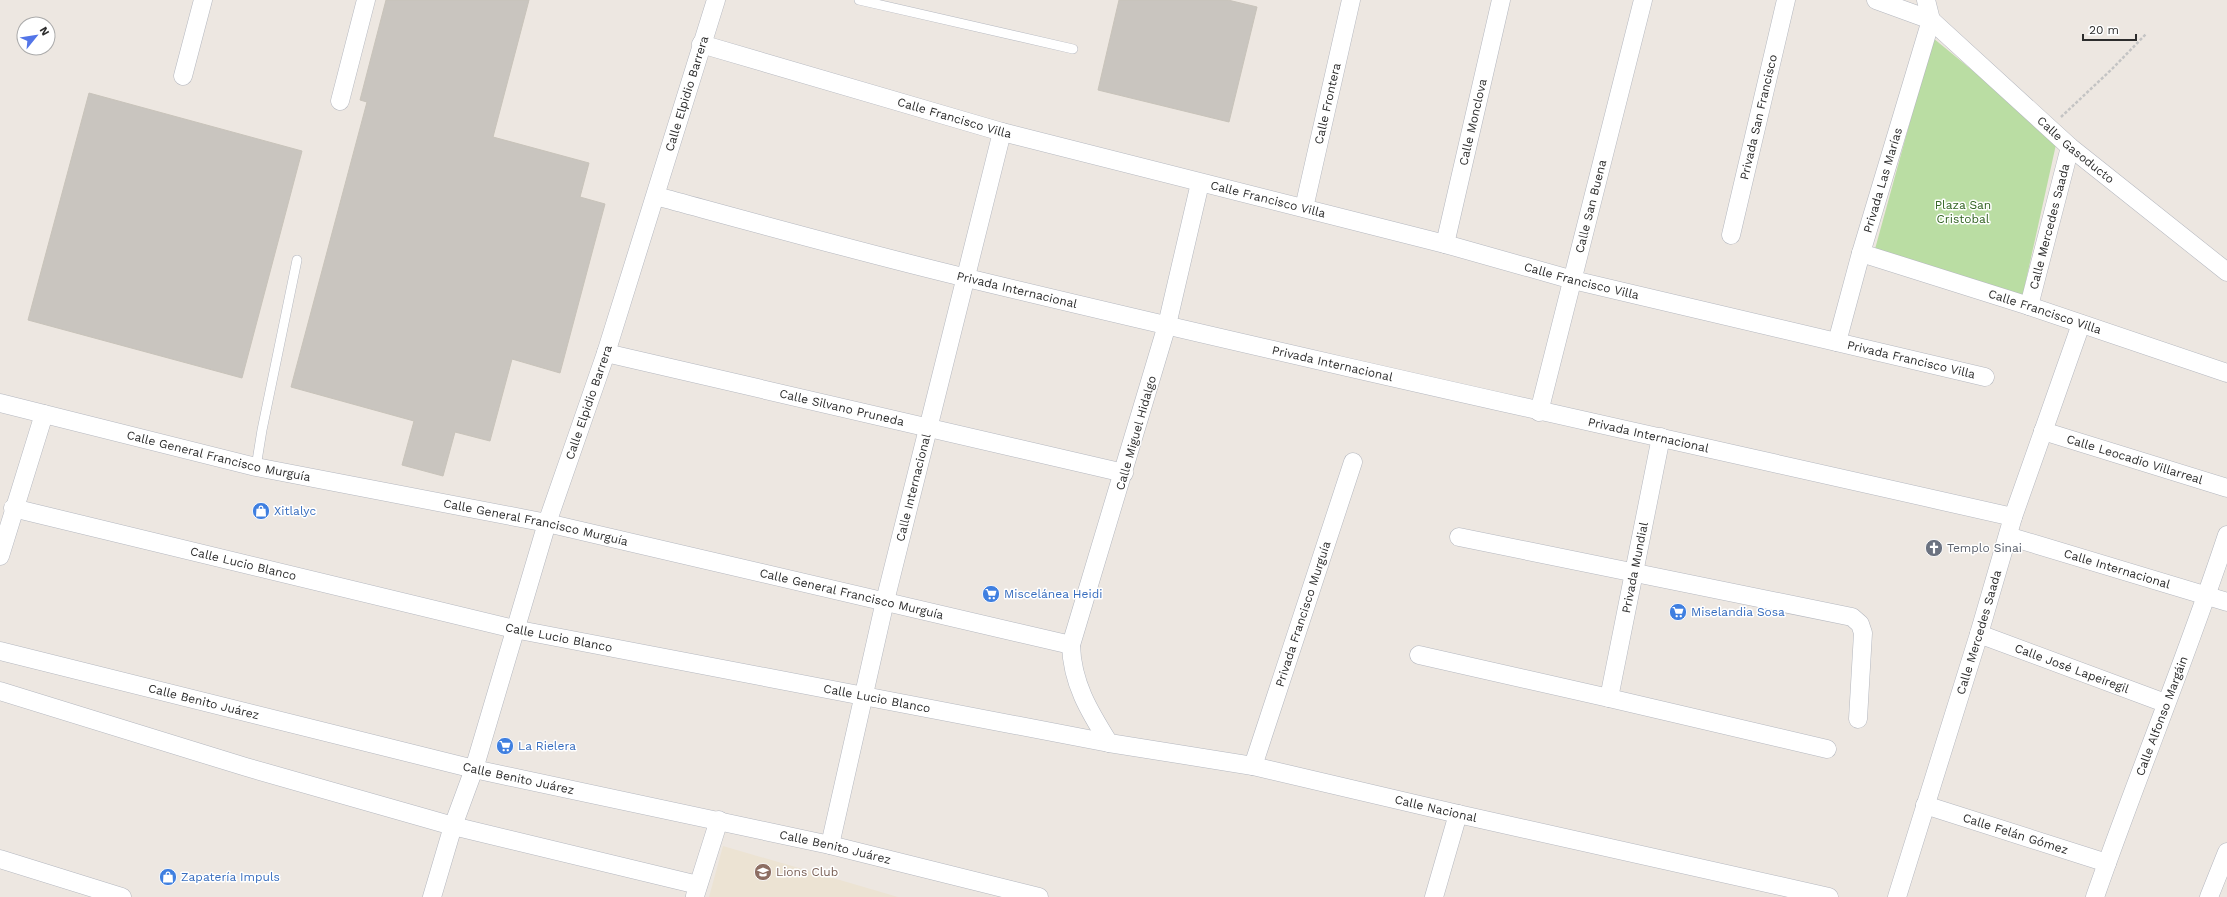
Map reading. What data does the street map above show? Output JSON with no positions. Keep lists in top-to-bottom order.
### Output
{
  "streets": {
    "street": [
      "Calle Elpidio Barrera",
      "Calle Frontera",
      "Calle Francisco Villa",
      "Privada San Francisco",
      "Calle Monclova",
      "Calle Gasoducto",
      "Privada Las Marías",
      "Calle San Buena",
      "Calle Mercedes Saada",
      "Privada Internacional",
      "Privada Francisco Villa",
      "Calle Silvano Pruneda",
      "Calle Miguel Hidalgo",
      "Calle General Francisco Murguía",
      "Calle Leocadio Villarreal",
      "Calle Internacional",
      "Calle Lucio Blanco",
      "Privada Mundial",
      "Privada Francisco Murguía",
      "Calle José Lapeiregil",
      "Calle Benito Juárez",
      "Calle Alfonso Margáin",
      "Calle Nacional",
      "Calle Felán Gómez"
    ]
  },
  "crossings": [
    ["Calle Elpidio Barrera", "Calle Francisco Villa"],
    ["Calle Elpidio Barrera", "Privada Internacional"],
    ["Calle Elpidio Barrera", "Calle Silvano Pruneda"],
    ["Calle Elpidio Barrera", "Calle General Francisco Murguía"],
    ["Calle Elpidio Barrera", "Calle Lucio Blanco"],
    ["Calle Elpidio Barrera", "Calle Benito Juárez"],
    ["Calle Frontera", "Calle Francisco Villa"],
    ["Calle Francisco Villa", "Calle Monclova"],
    ["Calle Francisco Villa", "Privada Las Marías"],
    ["Calle Francisco Villa", "Calle San Buena"],
    ["Calle Francisco Villa", "Calle Mercedes Saada"],
    ["Calle Francisco Villa", "Privada Francisco Villa"],
    ["Calle Francisco Villa", "Calle Miguel Hidalgo"],
    ["Calle Francisco Villa", "Calle Internacional"],
    ["Calle Gasoducto", "Privada Las Marías"],
    ["Calle Gasoducto", "Calle Mercedes Saada"],
    ["Privada Las Marías", "Privada Francisco Villa"],
    ["Calle San Buena", "Privada Internacional"],
    ["Calle Mercedes Saada", "Privada Internacional"],
    ["Calle Mercedes Saada", "Calle Leocadio Villarreal"],
    ["Calle Mercedes Saada", "Calle Internacional"],
    ["Calle Mercedes Saada", "Calle José Lapeiregil"],
    ["Calle Mercedes Saada", "Calle Felán Gómez"],
    ["Privada Internacional", "Calle Miguel Hidalgo"],
    ["Privada Internacional", "Calle Internacional"],
    ["Privada Internacional", "Privada Mundial"],
    ["Calle Silvano Pruneda", "Calle Miguel Hidalgo"],
    ["Calle Silvano Pruneda", "Calle Internacional"],
    ["Calle Miguel Hidalgo", "Calle General Francisco Murguía"],
    ["Calle Miguel Hidalgo", "Calle Lucio Blanco"],
    ["Calle Miguel Hidalgo", "Calle Nacional"],
    ["Calle General Francisco Murguía", "Calle Internacional"],
    ["Calle Internacional", "Calle Lucio Blanco"],
    ["Calle Internacional", "Calle Benito Juárez"],
    ["Calle Internacional", "Calle Alfonso Margáin"],
    ["Calle Lucio Blanco", "Calle Nacional"],
    ["Privada Francisco Murguía", "Calle Nacional"],
    ["Calle José Lapeiregil", "Calle Alfonso Margáin"],
    ["Calle Alfonso Margáin", "Calle Felán Gómez"]
  ],
  "parks": ["Plaza San Cristobal"],
  "places": {
    "shop": ["Xitlalyc", "Zapatería Impuls"],
    "church": ["Templo Sinai"],
    "supermarket": ["Miscelánea Heidi", "Miselandia Sosa", "La Rielera"],
    "school or university": ["Lions Club"]
  },
  "scale_bar": "20 m",
  "north": "top right"
}
